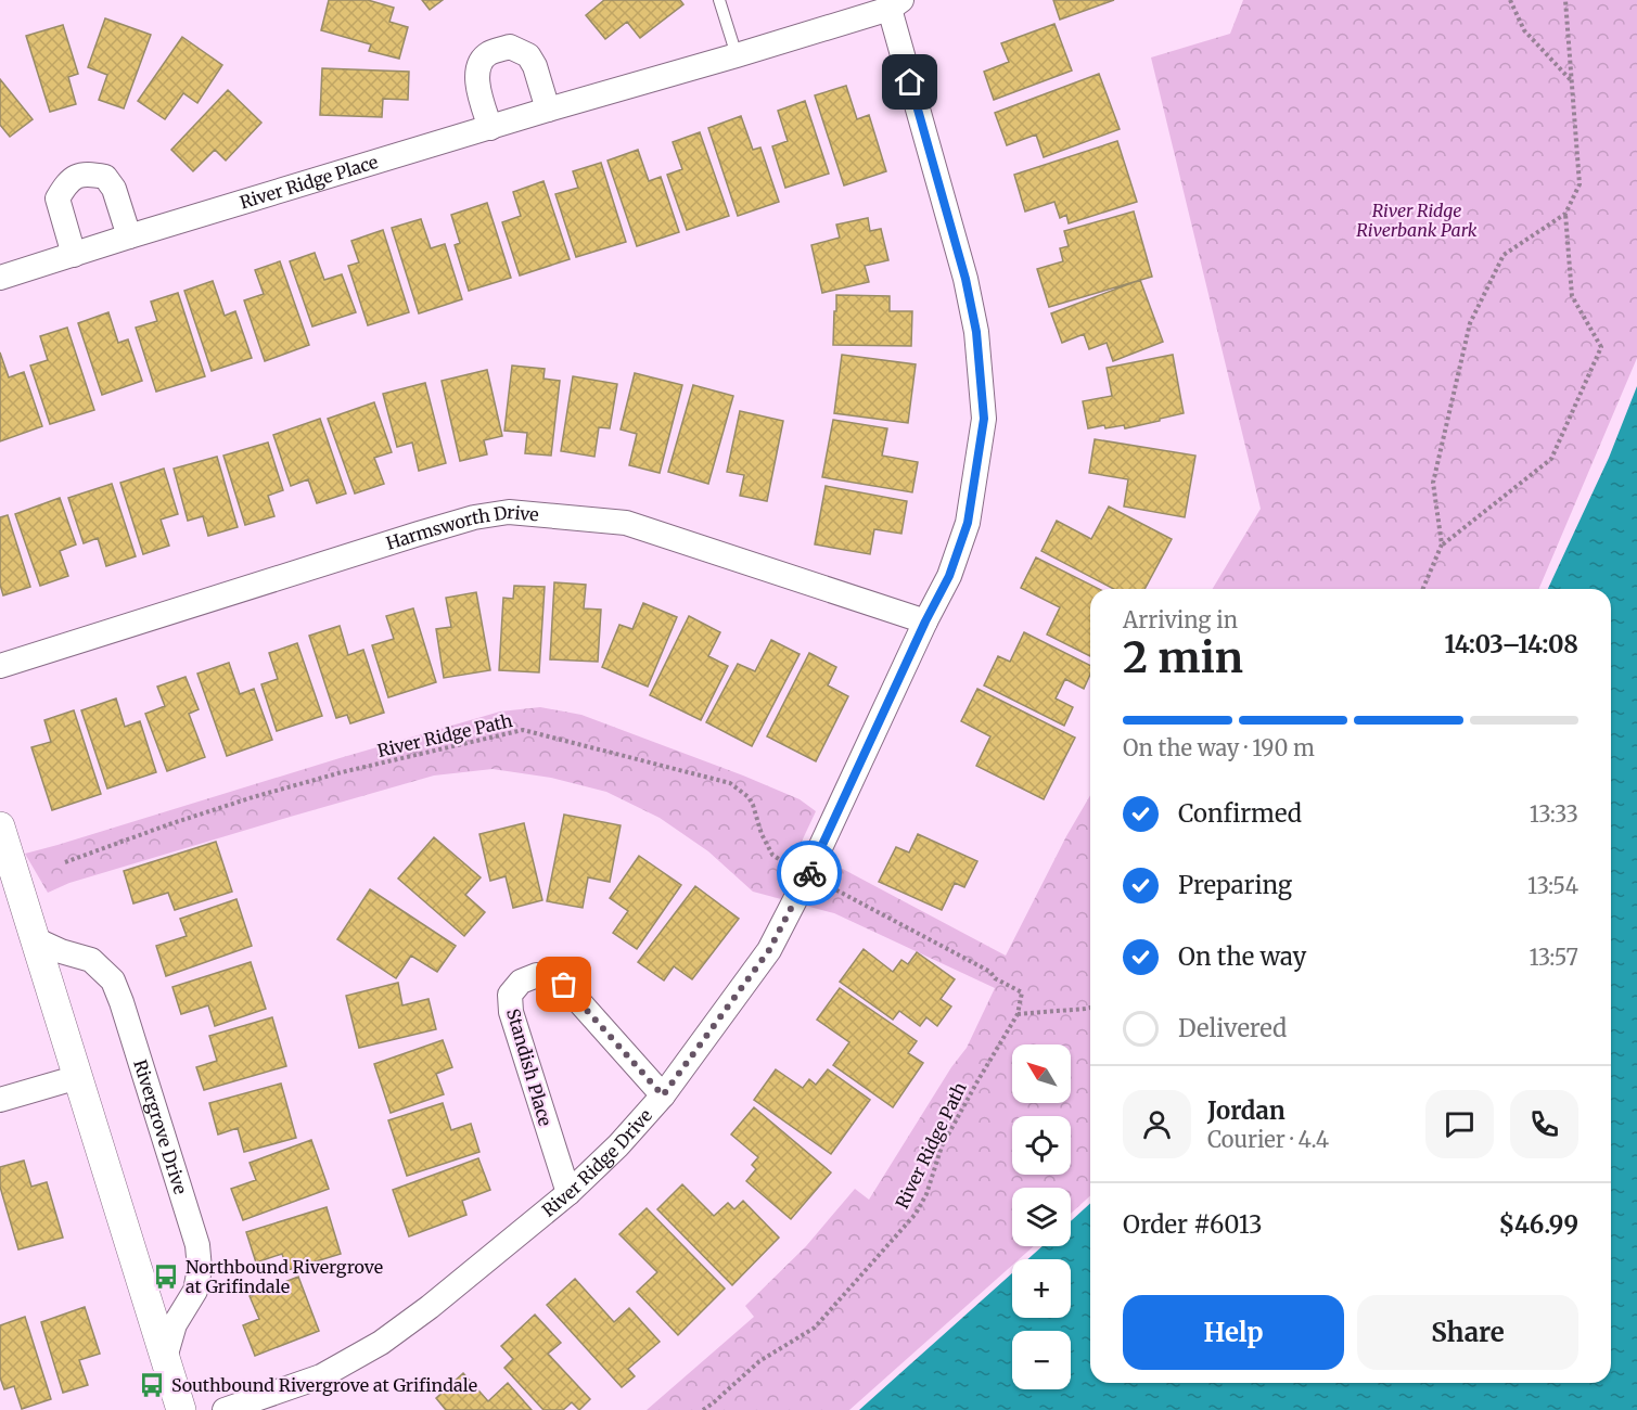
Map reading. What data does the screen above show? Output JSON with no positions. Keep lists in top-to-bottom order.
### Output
{
  "streets": {
    "street": [
      "River Ridge Place",
      "Harmsworth Drive",
      "Standish Place",
      "Rivergrove Drive",
      "River Ridge Drive"
    ],
    "path": ["River Ridge Path"]
  },
  "crossings": [
    ["River Ridge Place", "River Ridge Drive"],
    ["Harmsworth Drive", "River Ridge Drive"],
    ["Standish Place", "River Ridge Drive"]
  ],
  "parks": ["River Ridge Riverbank Park"],
  "places": {
    "bus stop": ["Northbound Rivergrove at Grifindale", "Southbound Rivergrove at Grifindale"]
  },
  "north": "top left",
  "page": {
    "heading": ["2 min", "Arriving in", "14:03–14:08"],
    "panel": [
      "Jordan",
      "Courier · 4.4",
      "Order #6013",
      "$46.99"
    ],
    "bar": "On the way · 190 m",
    "list": [
      ["Confirmed", "13:33"],
      ["Preparing", "13:54"],
      ["On the way", "13:57"],
      "Delivered"
    ],
    "map_buttons": ["+", "−"],
    "buttons": ["Help", "Share"]
  }
}
